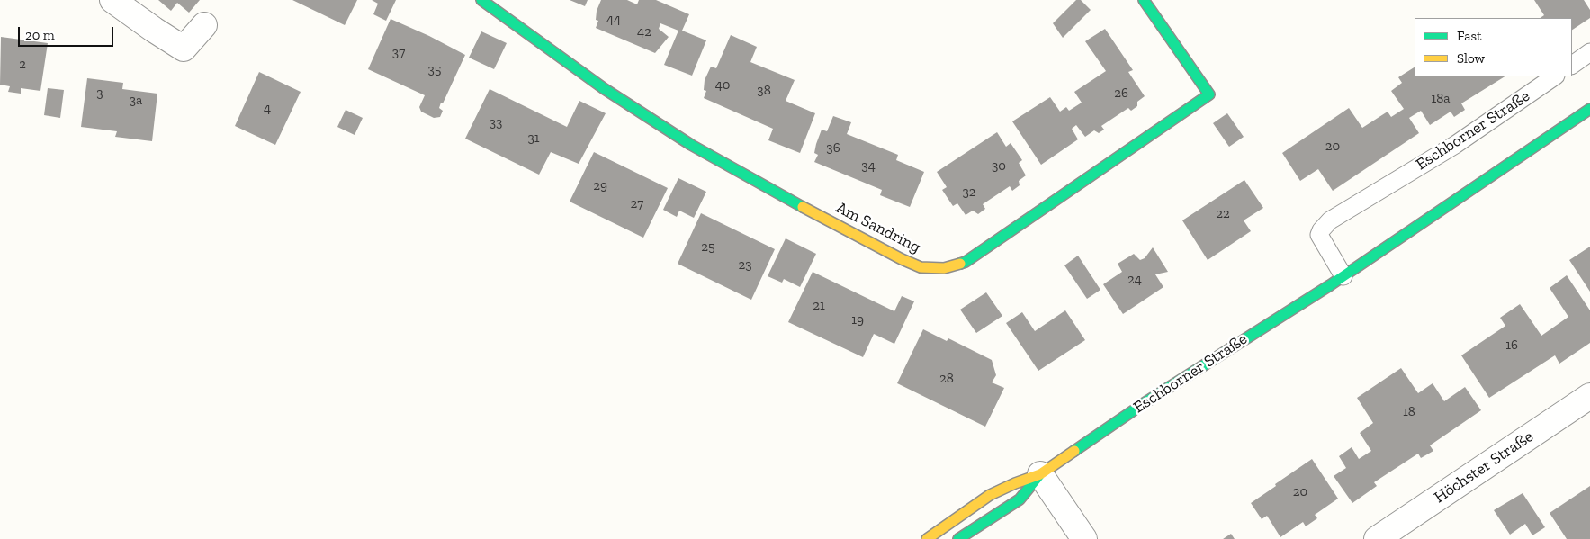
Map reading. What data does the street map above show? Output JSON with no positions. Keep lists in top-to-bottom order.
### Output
{
  "streets": {
    "street": ["Eschborner Straße", "Am Sandring", "Höchster Straße"]
  },
  "house_numbers": [
    "44",
    "42",
    "37",
    "2",
    "35",
    "40",
    "38",
    "3",
    "26",
    "18a",
    "3a",
    "4",
    "33",
    "31",
    "20",
    "36",
    "34",
    "30",
    "29",
    "32",
    "27",
    "22",
    "25",
    "23",
    "24",
    "21",
    "19",
    "16",
    "28",
    "18",
    "20"
  ],
  "legend": ["Fast", "Slow"],
  "scale_bar": "20 m"
}
